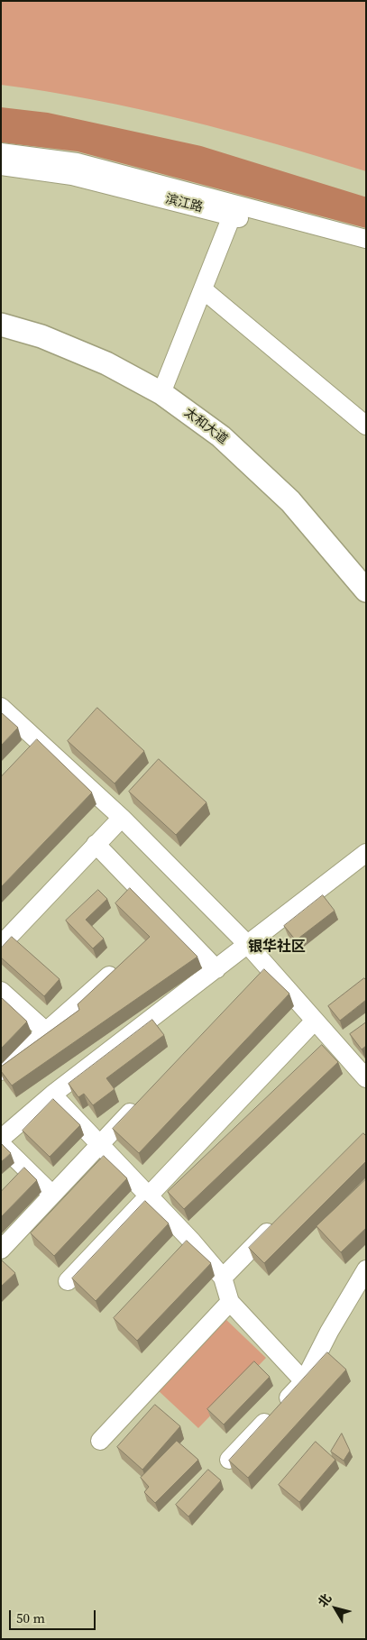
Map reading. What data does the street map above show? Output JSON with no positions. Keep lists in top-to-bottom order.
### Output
{
  "streets": {
    "main road": ["太和大道"],
    "street": ["滨江路"]
  },
  "districts": ["银华社区"],
  "scale_bar": "50 m",
  "north": "top left"
}
